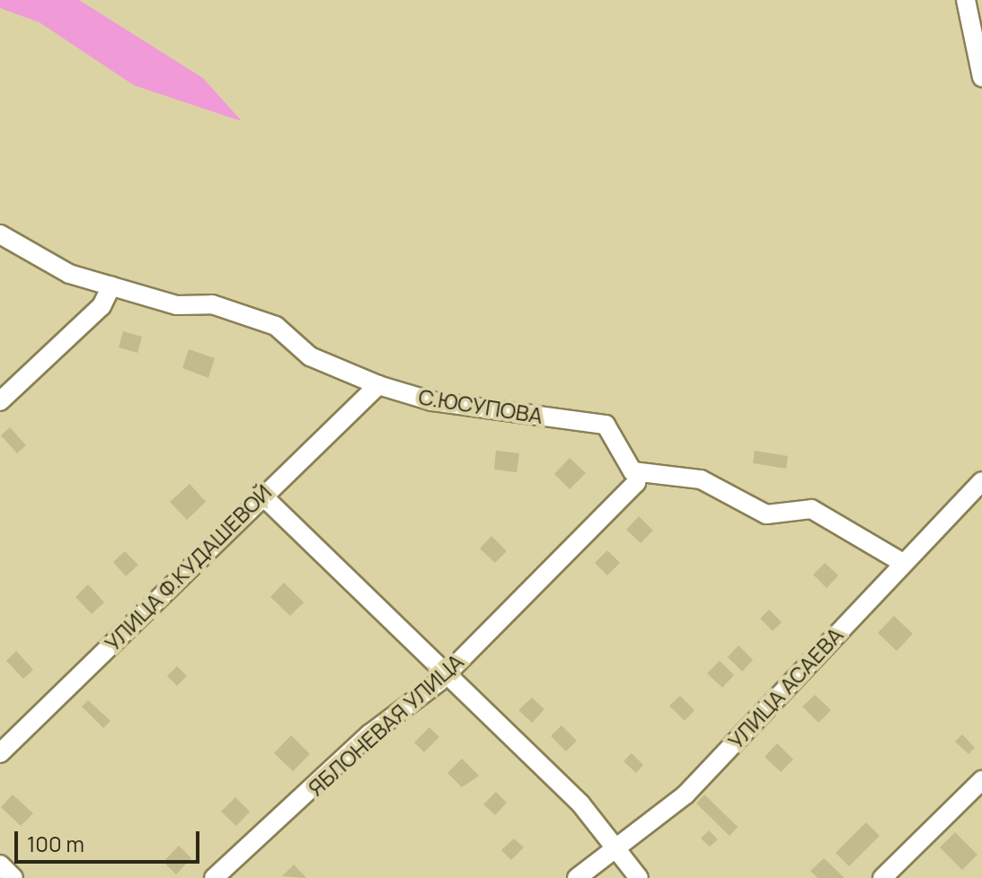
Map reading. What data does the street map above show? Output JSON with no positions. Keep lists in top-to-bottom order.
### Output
{
  "streets": {
    "street": [
      "С.ЮСУПОВА",
      "УЛИЦА Ф.КУДАШЕВОЙ",
      "УЛИЦА АСАЕВА",
      "ЯБЛОНЕВАЯ УЛИЦА"
    ]
  },
  "crossings": [
    ["С.ЮСУПОВА", "УЛИЦА Ф.КУДАШЕВОЙ"],
    ["С.ЮСУПОВА", "ЯБЛОНЕВАЯ УЛИЦА"]
  ],
  "scale_bar": "100 m"
}
